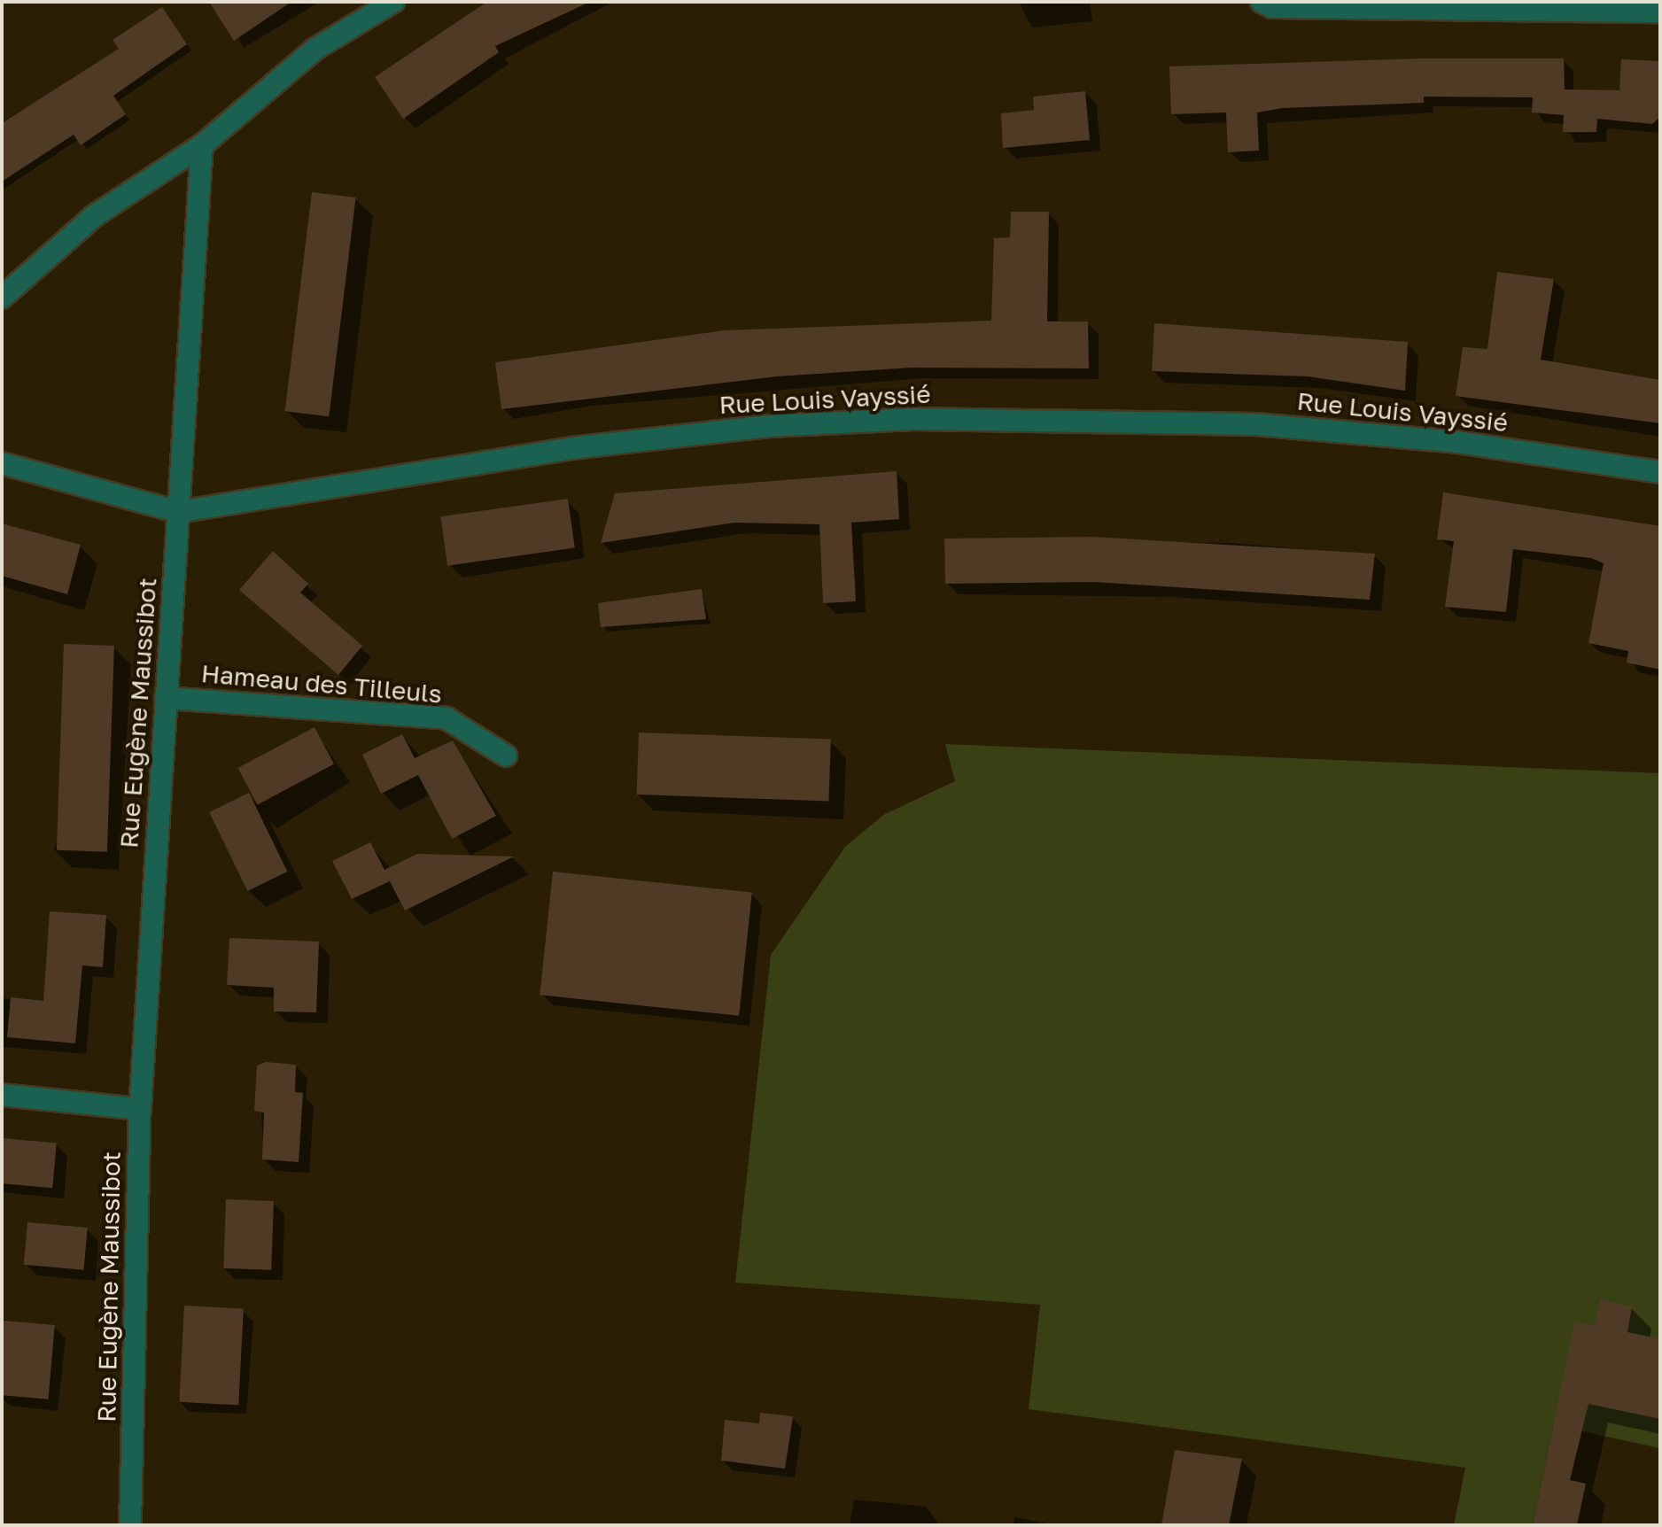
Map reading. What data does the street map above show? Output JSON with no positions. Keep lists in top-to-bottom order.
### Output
{
  "streets": {
    "street": ["Rue Louis Vayssié", "Hameau des Tilleuls", "Rue Eugène Maussibot"]
  },
  "crossings": [
    ["Rue Louis Vayssié", "Rue Eugène Maussibot"],
    ["Hameau des Tilleuls", "Rue Eugène Maussibot"]
  ]
}
